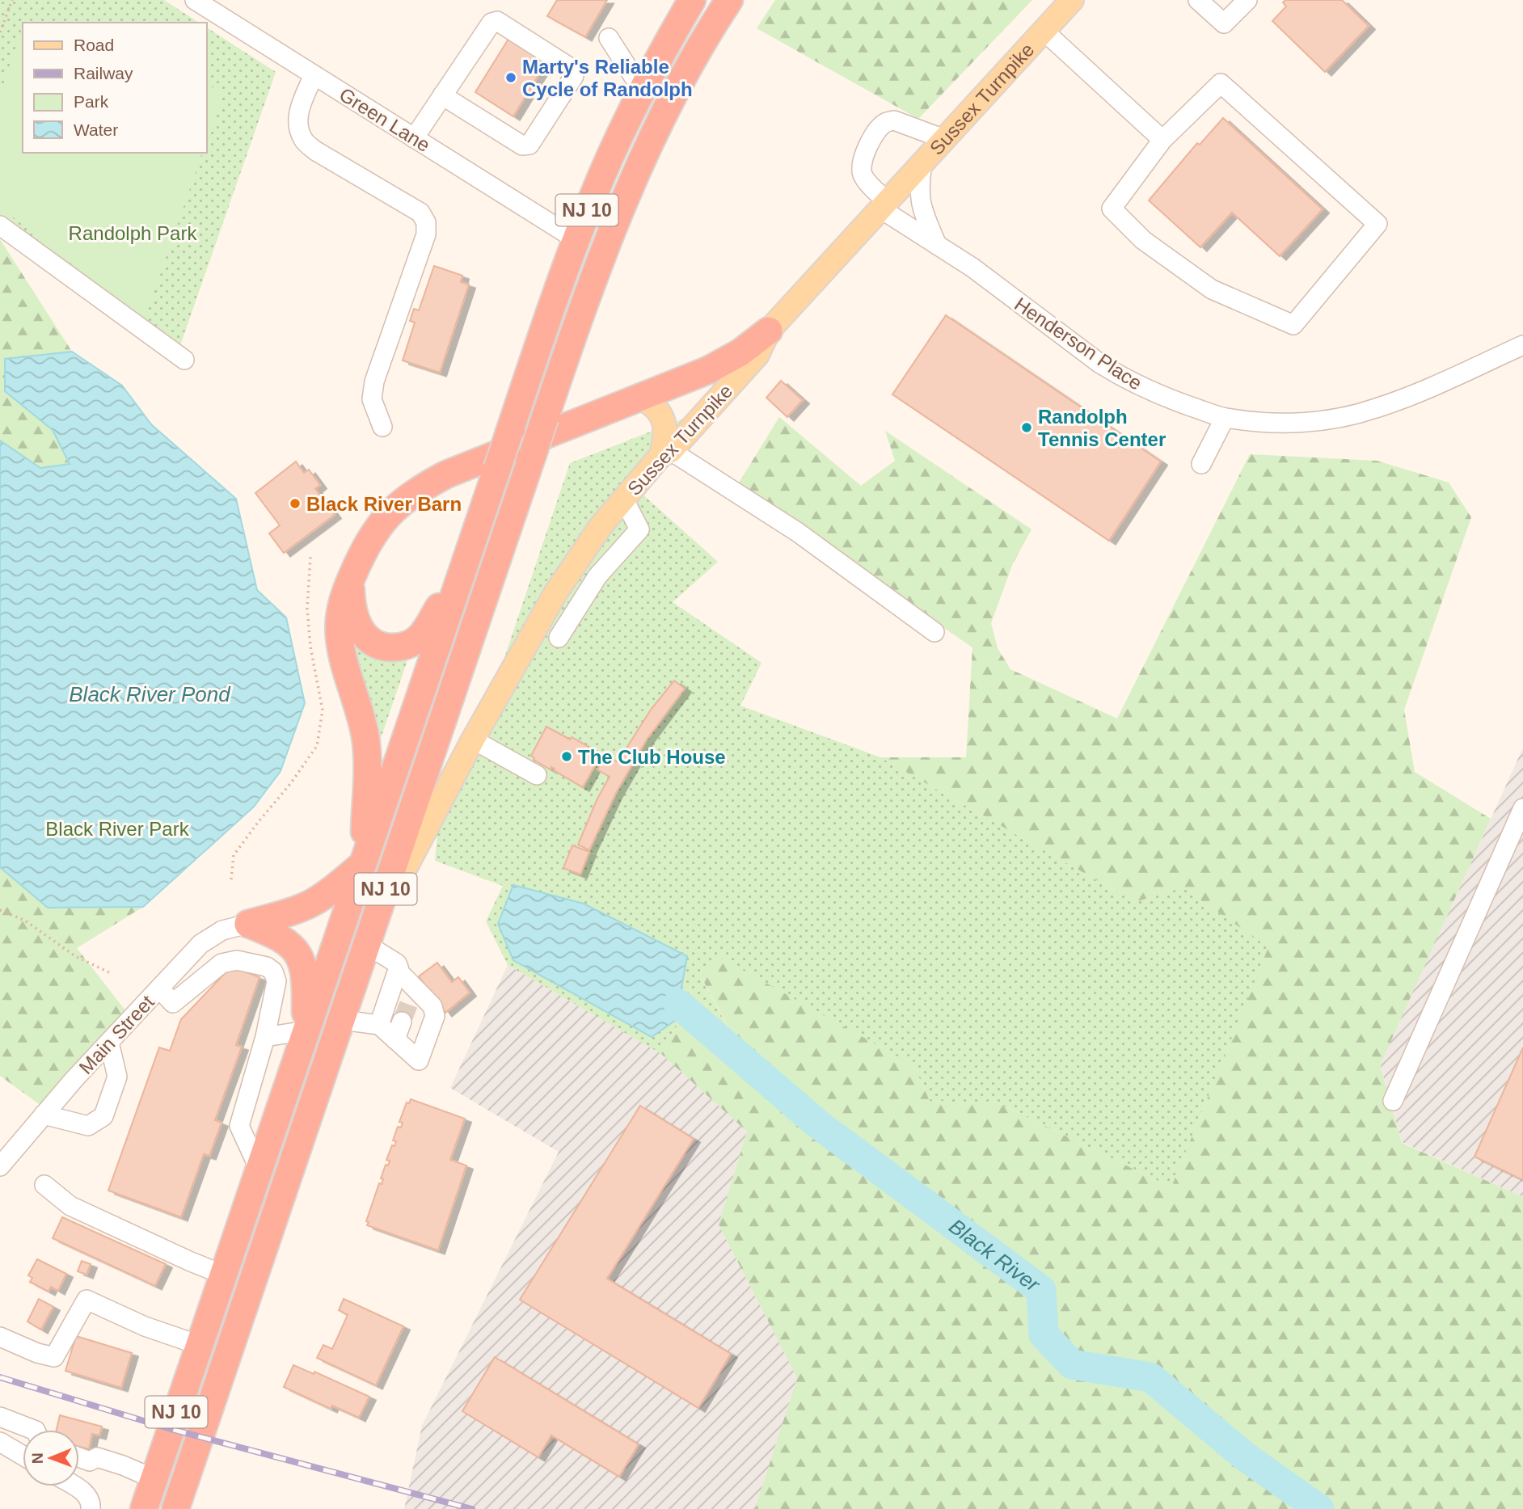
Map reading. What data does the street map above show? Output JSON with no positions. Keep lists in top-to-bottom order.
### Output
{
  "streets": {
    "highway": ["NJ 10"],
    "main road": ["Sussex Turnpike"],
    "street": ["Green Lane", "Henderson Place", "Main Street"]
  },
  "crossings": [
    ["Sussex Turnpike", "NJ 10"],
    ["Sussex Turnpike", "Henderson Place"],
    ["Green Lane", "NJ 10"]
  ],
  "water": ["Black River Pond", "Black River"],
  "parks": ["Randolph Park", "Black River Park"],
  "places": [
    "Marty's Reliable Cycle of Randolph",
    "Randolph Tennis Center",
    "Black River Barn",
    "The Club House"
  ],
  "legend": [
    "Road",
    "Railway",
    "Park",
    "Water"
  ],
  "north": "left"
}
